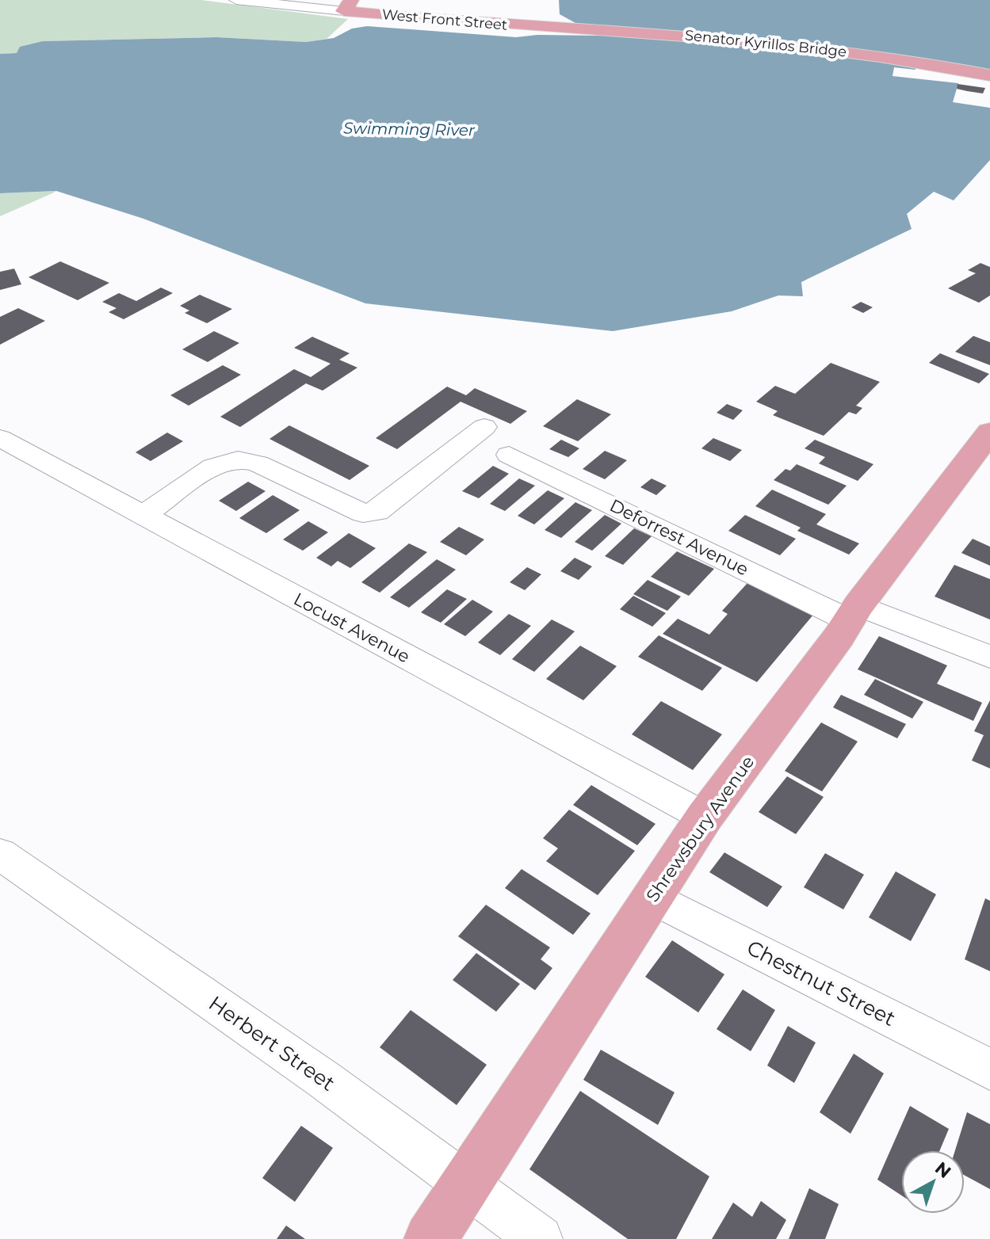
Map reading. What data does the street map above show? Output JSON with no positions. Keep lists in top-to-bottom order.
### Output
{
  "streets": {
    "main road": ["West Front Street", "Senator Kyrillos Bridge", "Shrewsbury Avenue"],
    "street": [
      "Deforrest Avenue",
      "Locust Avenue",
      "Chestnut Street",
      "Herbert Street"
    ]
  },
  "crossings": [
    ["West Front Street", "Senator Kyrillos Bridge"],
    ["Deforrest Avenue", "Shrewsbury Avenue"],
    ["Locust Avenue", "Shrewsbury Avenue"],
    ["Shrewsbury Avenue", "Chestnut Street"],
    ["Shrewsbury Avenue", "Herbert Street"]
  ],
  "water": ["Swimming River"],
  "north": "top right"
}
